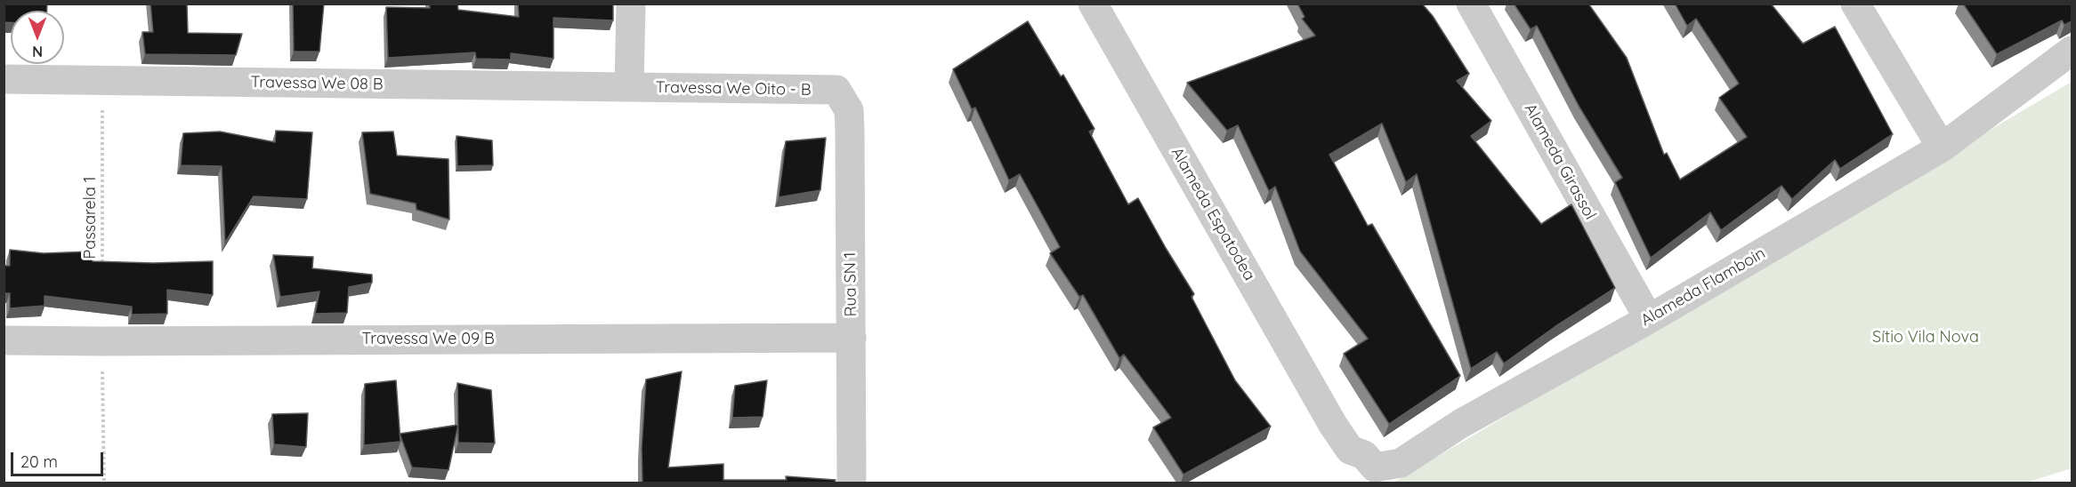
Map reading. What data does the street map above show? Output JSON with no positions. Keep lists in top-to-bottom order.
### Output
{
  "streets": {
    "street": [
      "Travessa We 08 B",
      "Travessa We Oito - B",
      "Alameda Girassol",
      "Alameda Espatodea",
      "Rua SN 1",
      "Alameda Flamboin",
      "Travessa We 09 B"
    ],
    "path": ["Passarela 1"]
  },
  "crossings": [
    ["Travessa We 08 B", "Travessa We Oito - B"],
    ["Travessa We 08 B", "Passarela 1"],
    ["Travessa We Oito - B", "Rua SN 1"],
    ["Alameda Girassol", "Alameda Flamboin"],
    ["Alameda Espatodea", "Alameda Flamboin"],
    ["Rua SN 1", "Travessa We 09 B"]
  ],
  "parks": ["Sítio Vila Nova"],
  "scale_bar": "20 m",
  "north": "bottom"
}
